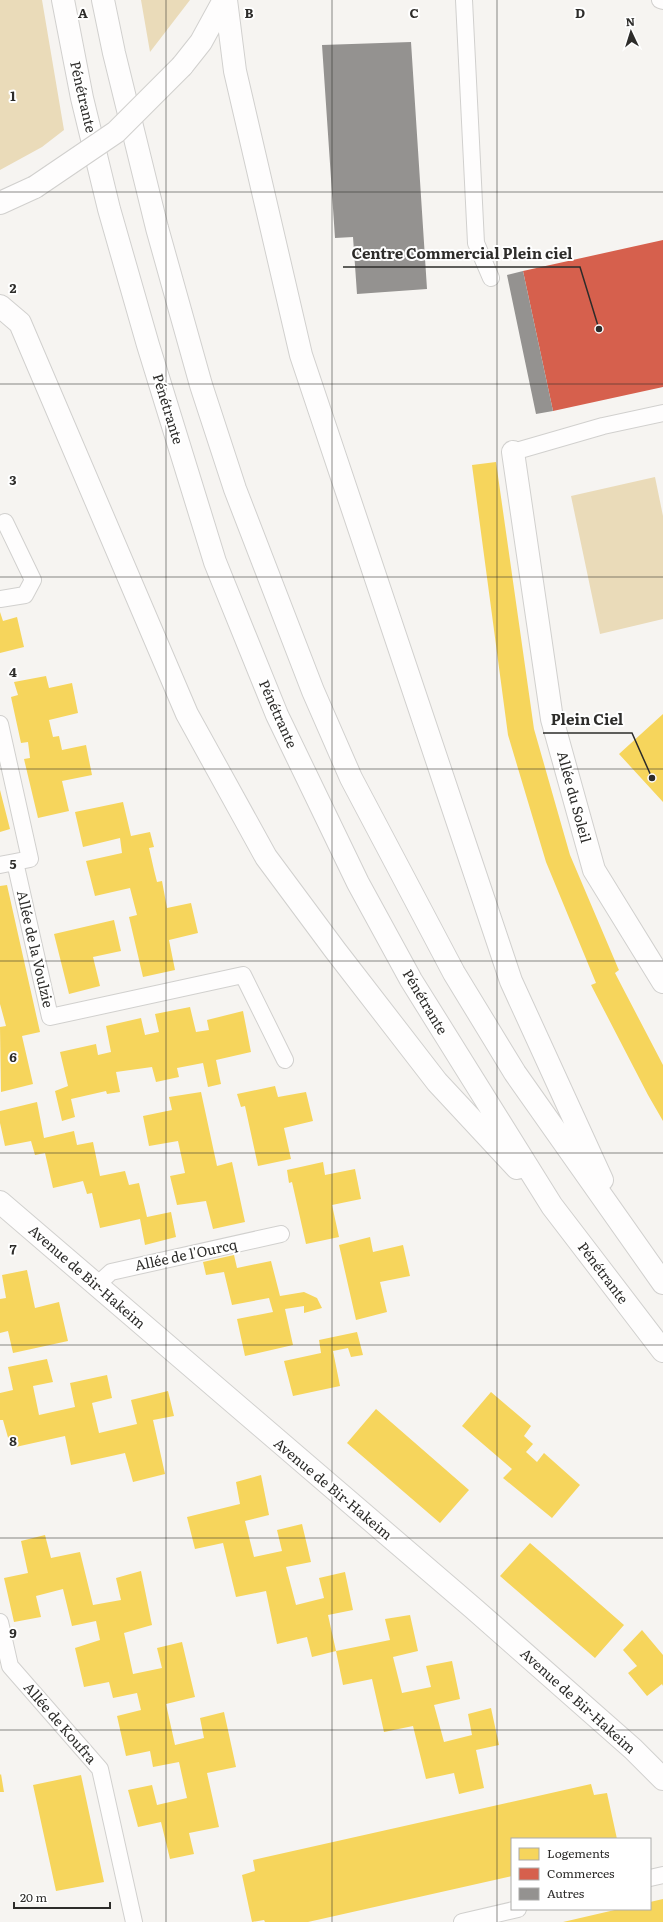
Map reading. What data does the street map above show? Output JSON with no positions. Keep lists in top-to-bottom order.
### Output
{
  "streets": {
    "main road": ["Pénétrante", "Allée du Soleil", "Avenue de Bir-Hakeim"],
    "lane": ["Allée de la Voulzie", "Allée de l'Ourcq", "Allée de Koufra"]
  },
  "crossings": [
    ["Allée de l'Ourcq", "Avenue de Bir-Hakeim"]
  ],
  "places": ["Centre Commercial Plein ciel", "Plein Ciel"],
  "legend": ["Logements", "Commerces", "Autres"],
  "scale_bar": "20 m",
  "north": "top",
  "grid": {
    "columns": [
      "A",
      "B",
      "C",
      "D"
    ],
    "rows": [
      "1",
      "2",
      "3",
      "4",
      "5",
      "6",
      "7",
      "8",
      "9"
    ]
  }
}
